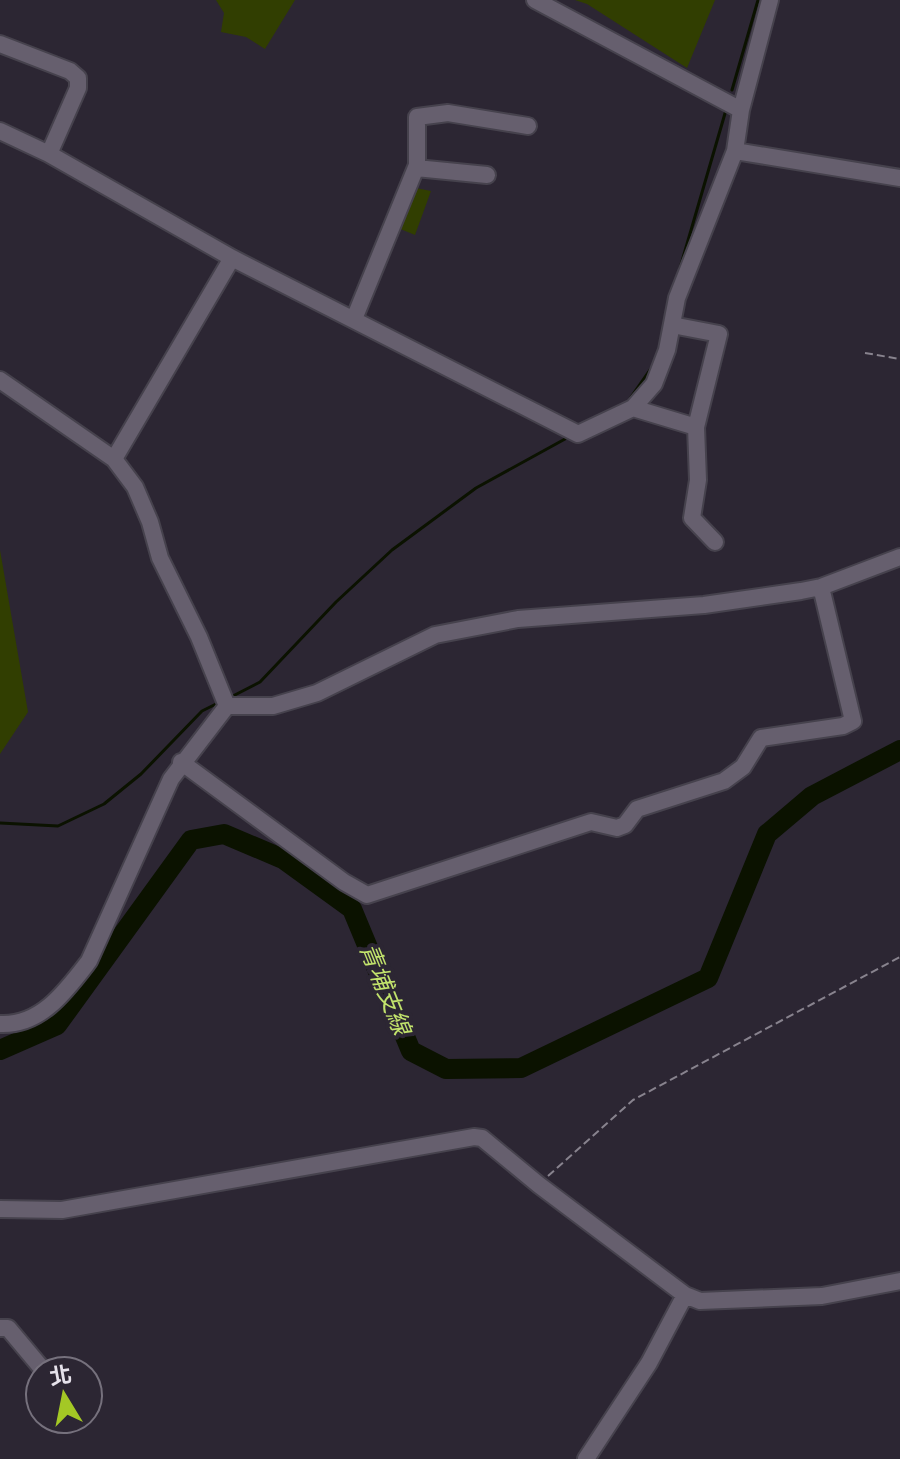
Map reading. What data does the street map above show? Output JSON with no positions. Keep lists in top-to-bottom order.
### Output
{
  "water": ["青埔支線"],
  "north": "top"
}
